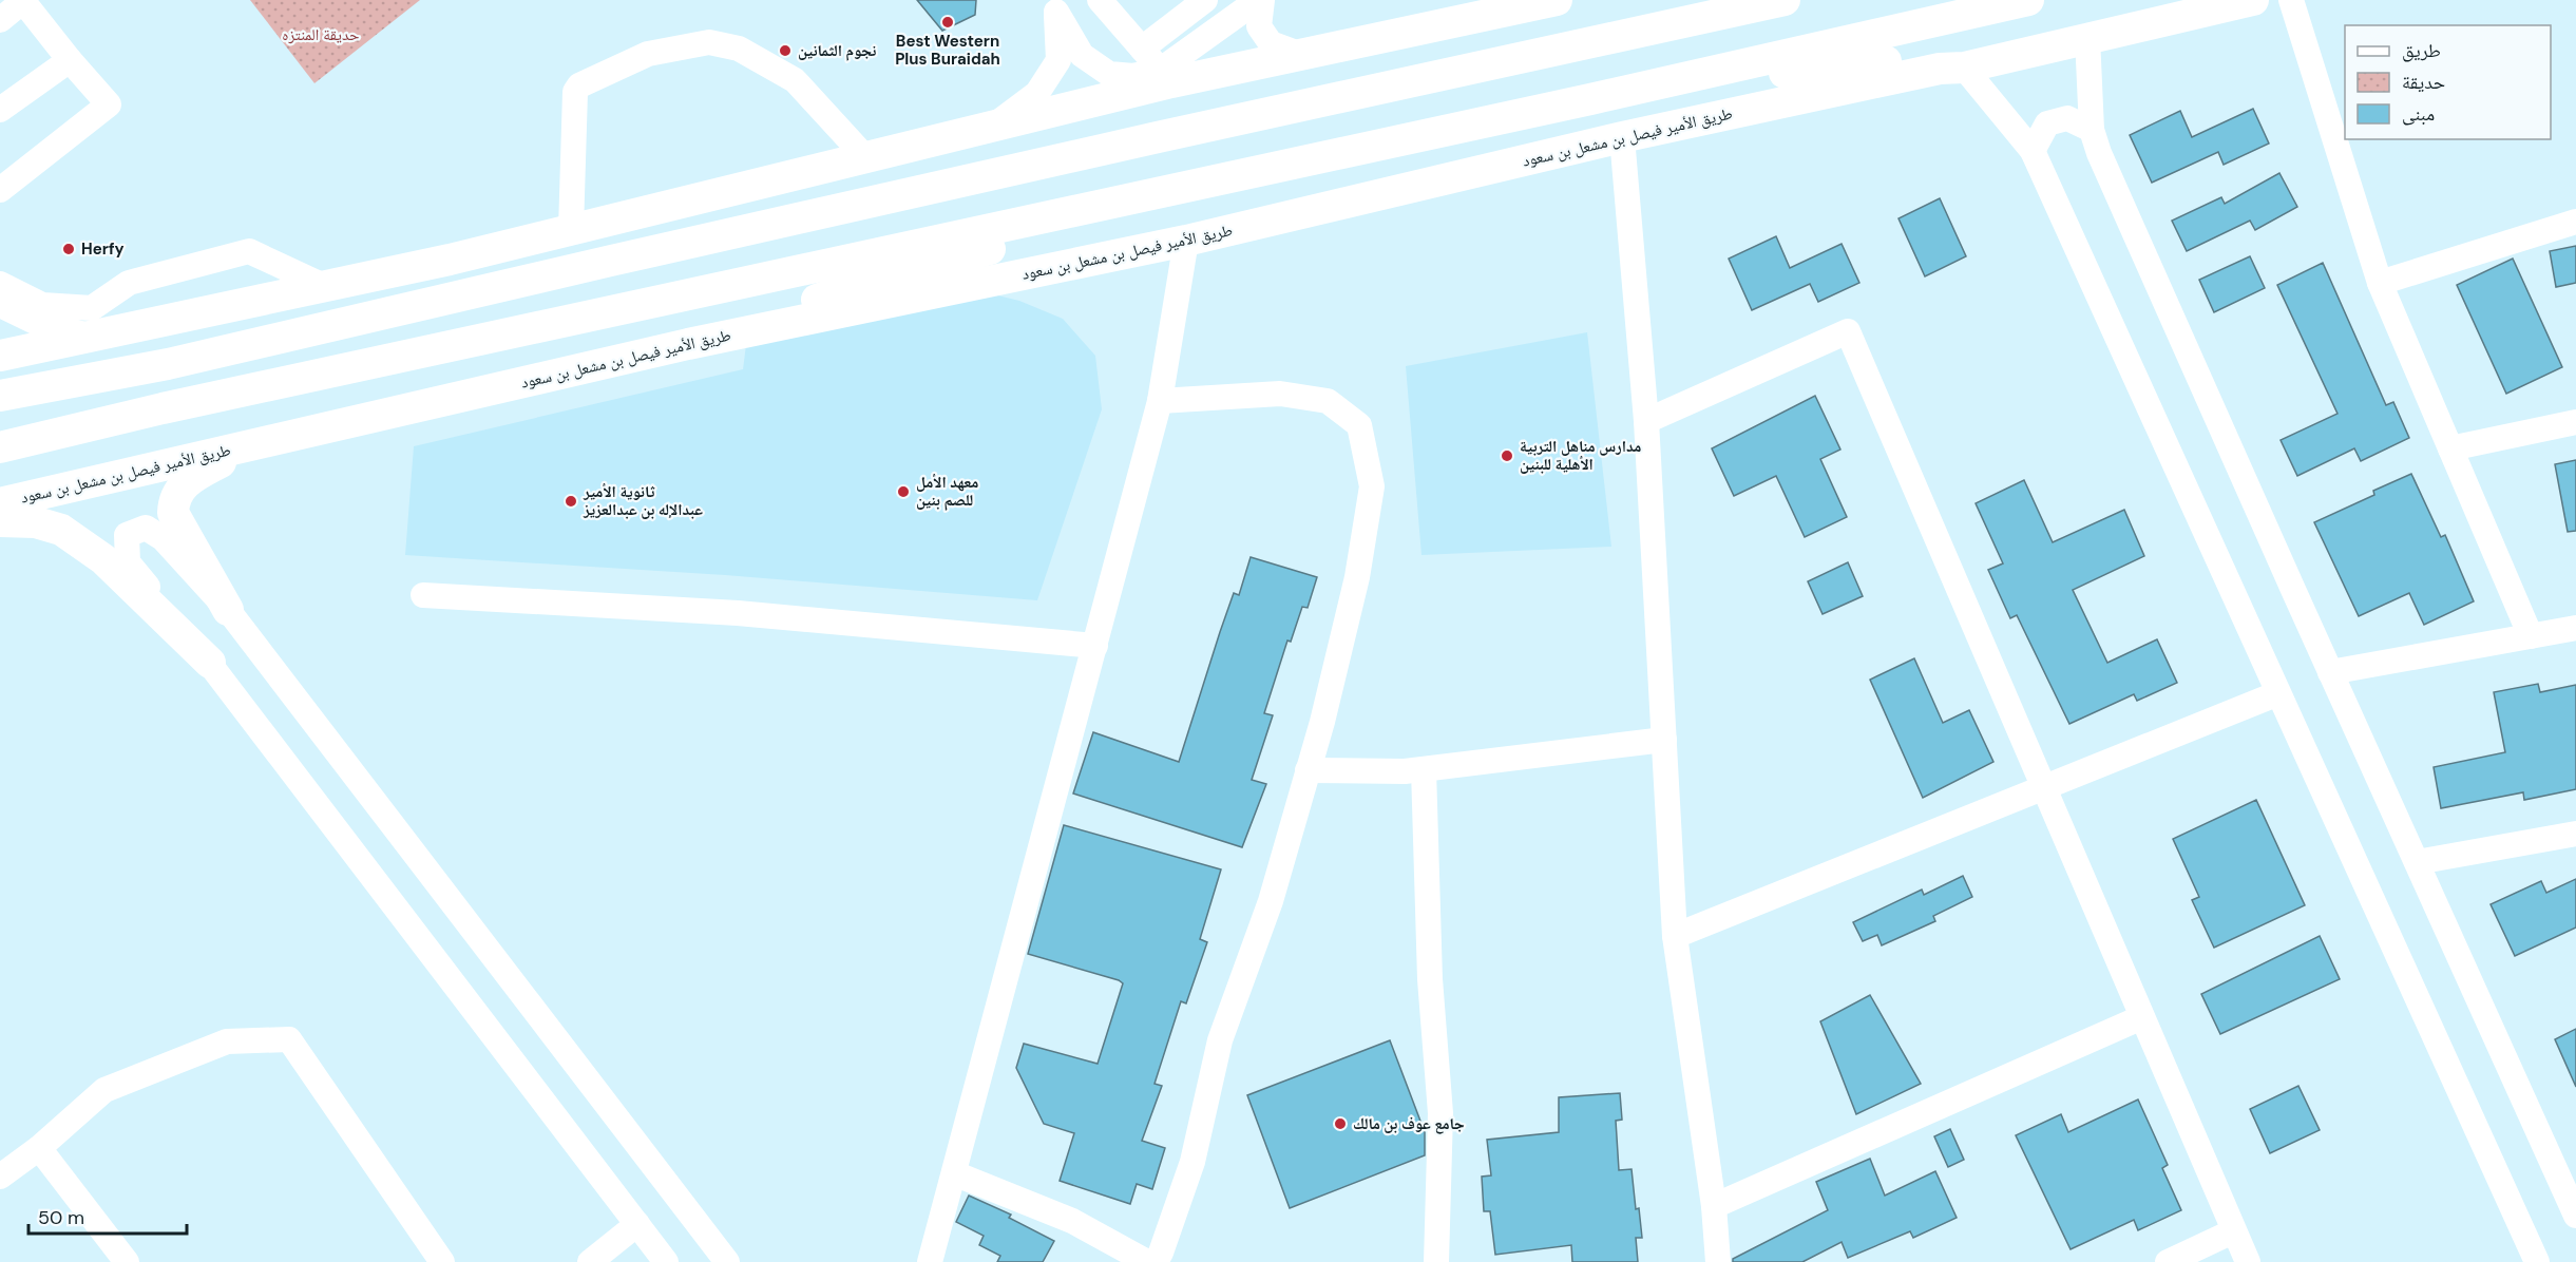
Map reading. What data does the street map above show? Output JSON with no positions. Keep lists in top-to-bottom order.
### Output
{
  "streets": {
    "main road": ["طريق الأمير فيصل بن مشعل بن سعود"]
  },
  "parks": ["حديقة المنتزه"],
  "places": [
    "Best Western Plus Buraidah",
    "نجوم الثمانين",
    "Herfy",
    "مدارس مناهل التربية الأهلية للبنين",
    "معهد الأمل للصم بنين",
    "ثانوية الأمير عبدالإله بن عبدالعزيز",
    "جامع عوف بن مالك"
  ],
  "legend": ["طريق", "حديقة", "مبنى"],
  "scale_bar": "50 m"
}
